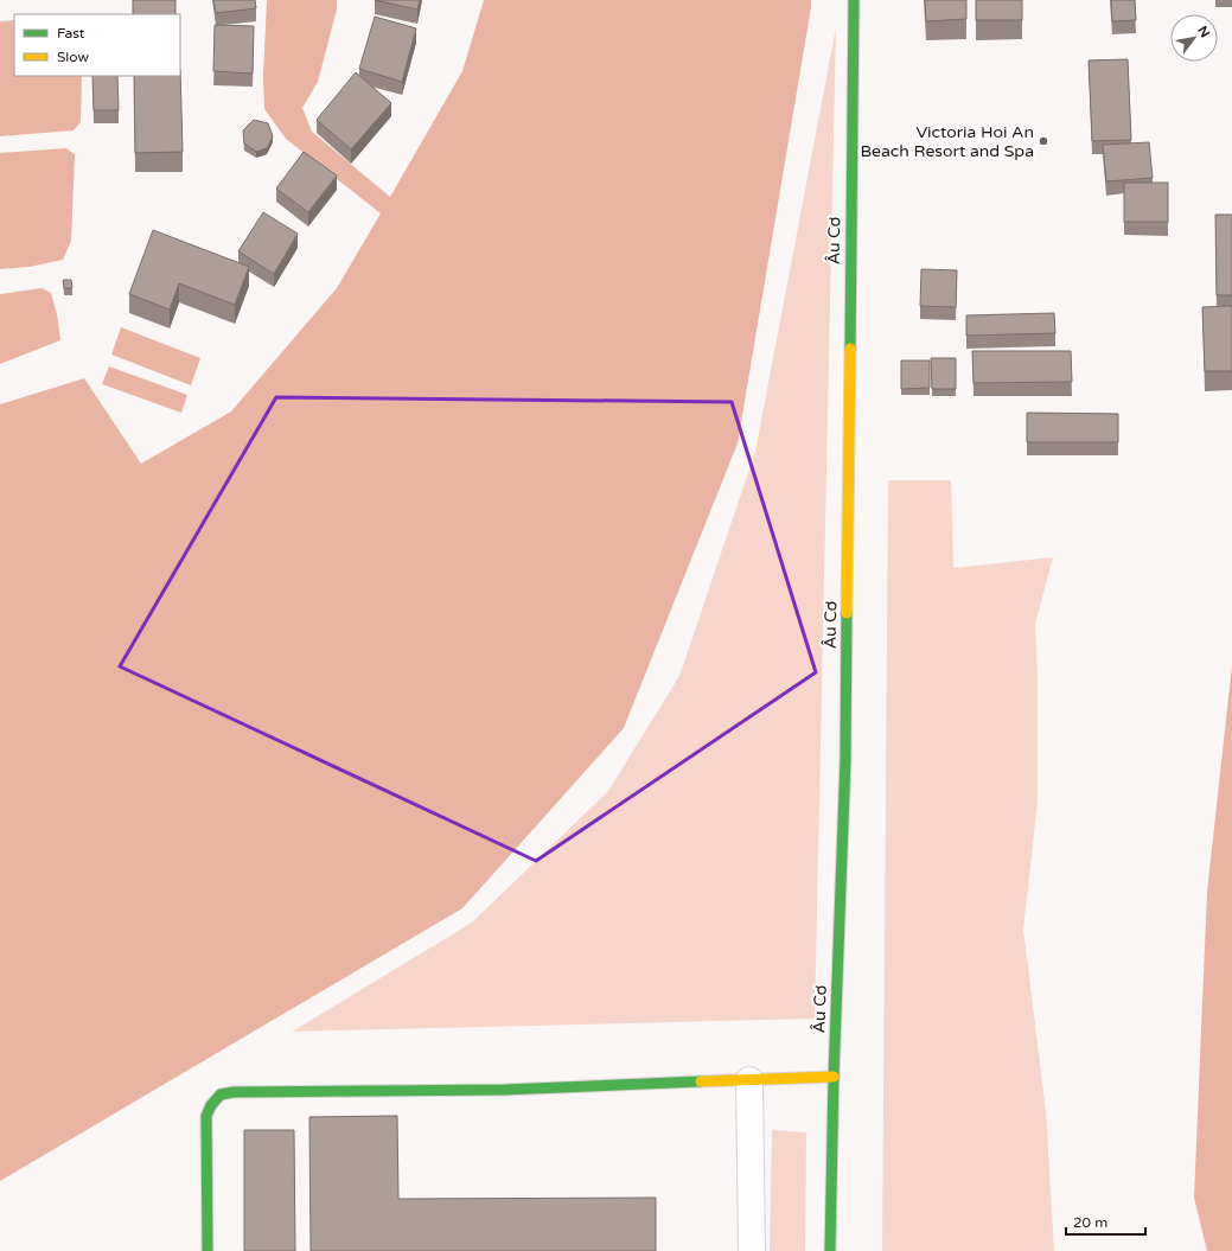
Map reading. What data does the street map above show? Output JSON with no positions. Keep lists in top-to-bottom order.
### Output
{
  "streets": {
    "main road": ["Âu Cơ"]
  },
  "places": ["Victoria Hoi An Beach Resort and Spa"],
  "legend": ["Fast", "Slow"],
  "scale_bar": "20 m",
  "north": "top right"
}
